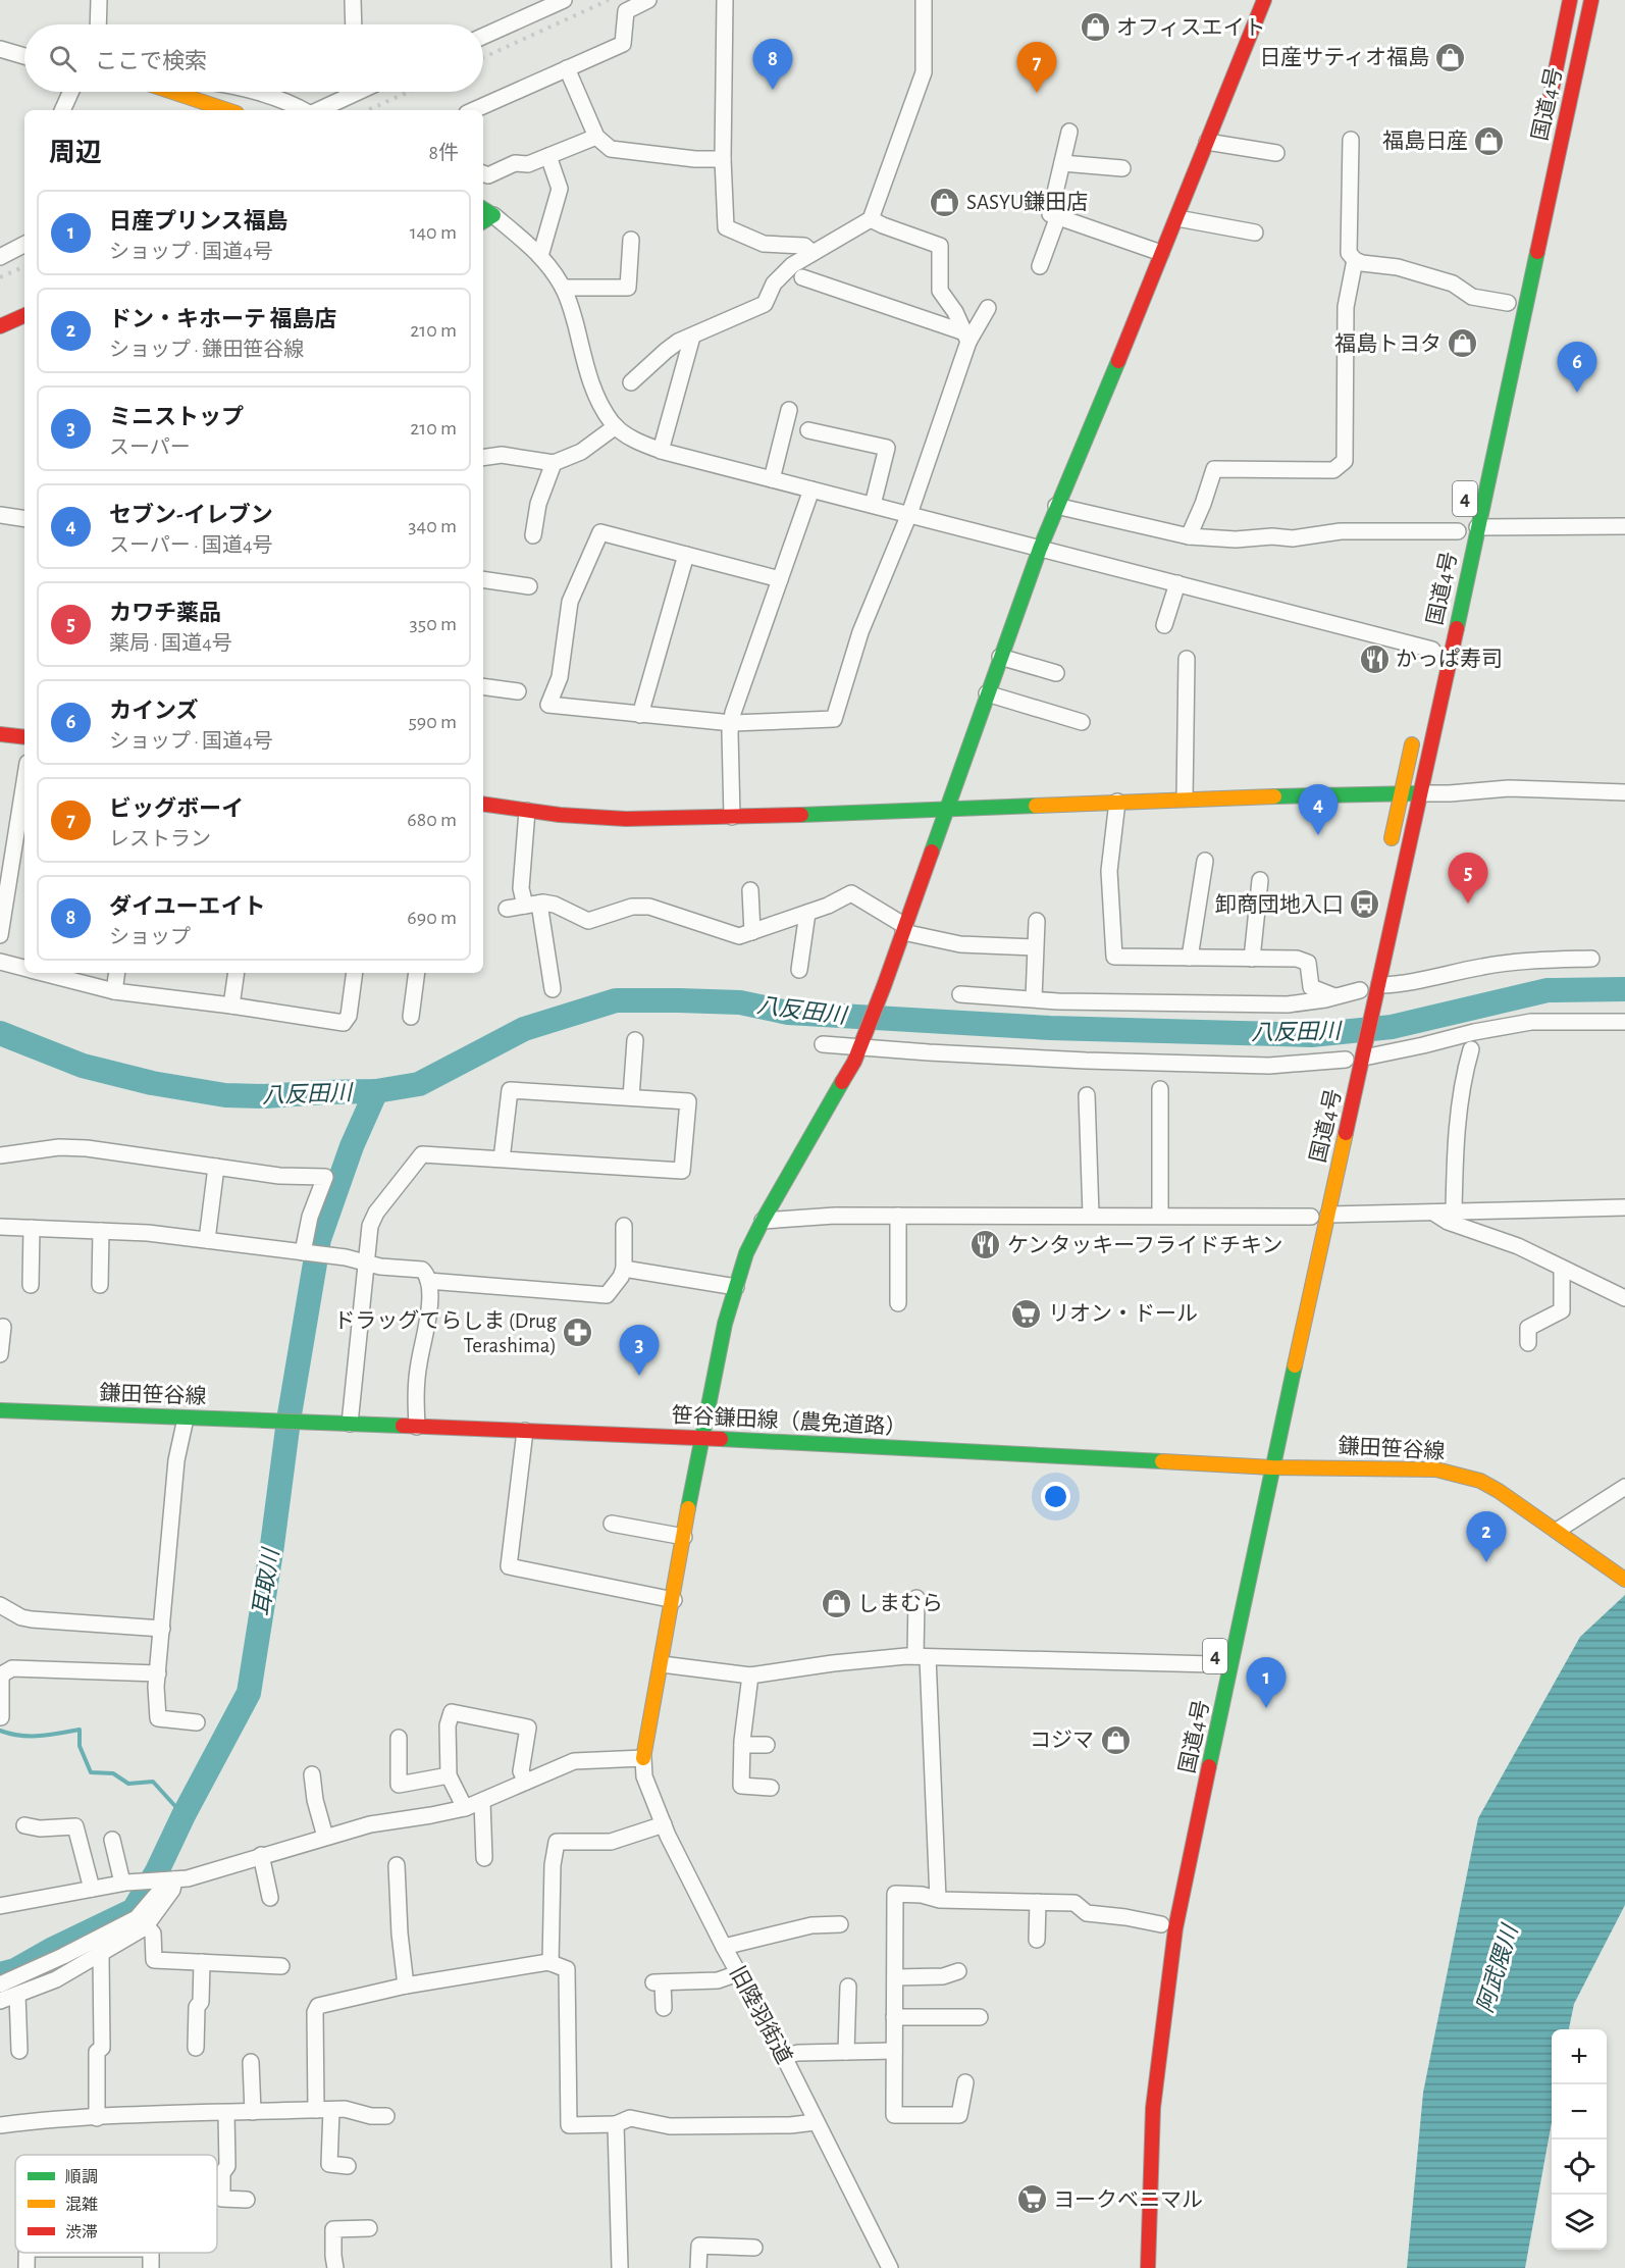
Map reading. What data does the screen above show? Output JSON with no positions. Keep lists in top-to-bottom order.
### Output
{
  "streets": {
    "main road": [
      "国道4号",
      "4",
      "鎌田笹谷線",
      "笹谷鎌田線（農免道路）"
    ],
    "street": ["旧陸羽街道"]
  },
  "crossings": [
    ["国道4号", "鎌田笹谷線"],
    ["国道4号", "笹谷鎌田線（農免道路）"],
    ["鎌田笹谷線", "笹谷鎌田線（農免道路）"]
  ],
  "water": ["八反田川", "耳取川", "阿武隈川"],
  "places": {
    "shop": [
      "オフィスエイト",
      "日産サティオ福島",
      "福島日産",
      "SASYU鎌田店",
      "福島トヨタ",
      "しまむら",
      "コジマ"
    ],
    "restaurant": ["かっぱ寿司", "ケンタッキーフライドチキン"],
    "bus stop": ["卸商団地入口"],
    "supermarket": ["リオン・ドール", "ヨークベニマル"],
    "pharmacy": ["ドラッグてらしま (Drug Terashima)"]
  },
  "legend": ["順調", "混雑", "渋滞"],
  "page": {
    "search": "ここで検索",
    "pins": [
      "8",
      "7",
      "6",
      "4",
      "5",
      "3",
      "2",
      "1"
    ],
    "heading": ["周辺", "8件"],
    "list": [
      {
        "mark": "1",
        "name": "日産プリンス福島",
        "note": "ショップ · 国道4号",
        "value": "140 m"
      },
      {
        "mark": "2",
        "name": "ドン・キホーテ 福島店",
        "note": "ショップ · 鎌田笹谷線",
        "value": "210 m"
      },
      {
        "mark": "3",
        "name": "ミニストップ",
        "note": "スーパー",
        "value": "210 m"
      },
      {
        "mark": "4",
        "name": "セブン-イレブン",
        "note": "スーパー · 国道4号",
        "value": "340 m"
      },
      {
        "mark": "5",
        "name": "カワチ薬品",
        "note": "薬局 · 国道4号",
        "value": "350 m"
      },
      {
        "mark": "6",
        "name": "カインズ",
        "note": "ショップ · 国道4号",
        "value": "590 m"
      },
      {
        "mark": "7",
        "name": "ビッグボーイ",
        "note": "レストラン",
        "value": "680 m"
      },
      {
        "mark": "8",
        "name": "ダイユーエイト",
        "note": "ショップ",
        "value": "690 m"
      }
    ],
    "map_buttons": ["+", "−"]
  }
}
